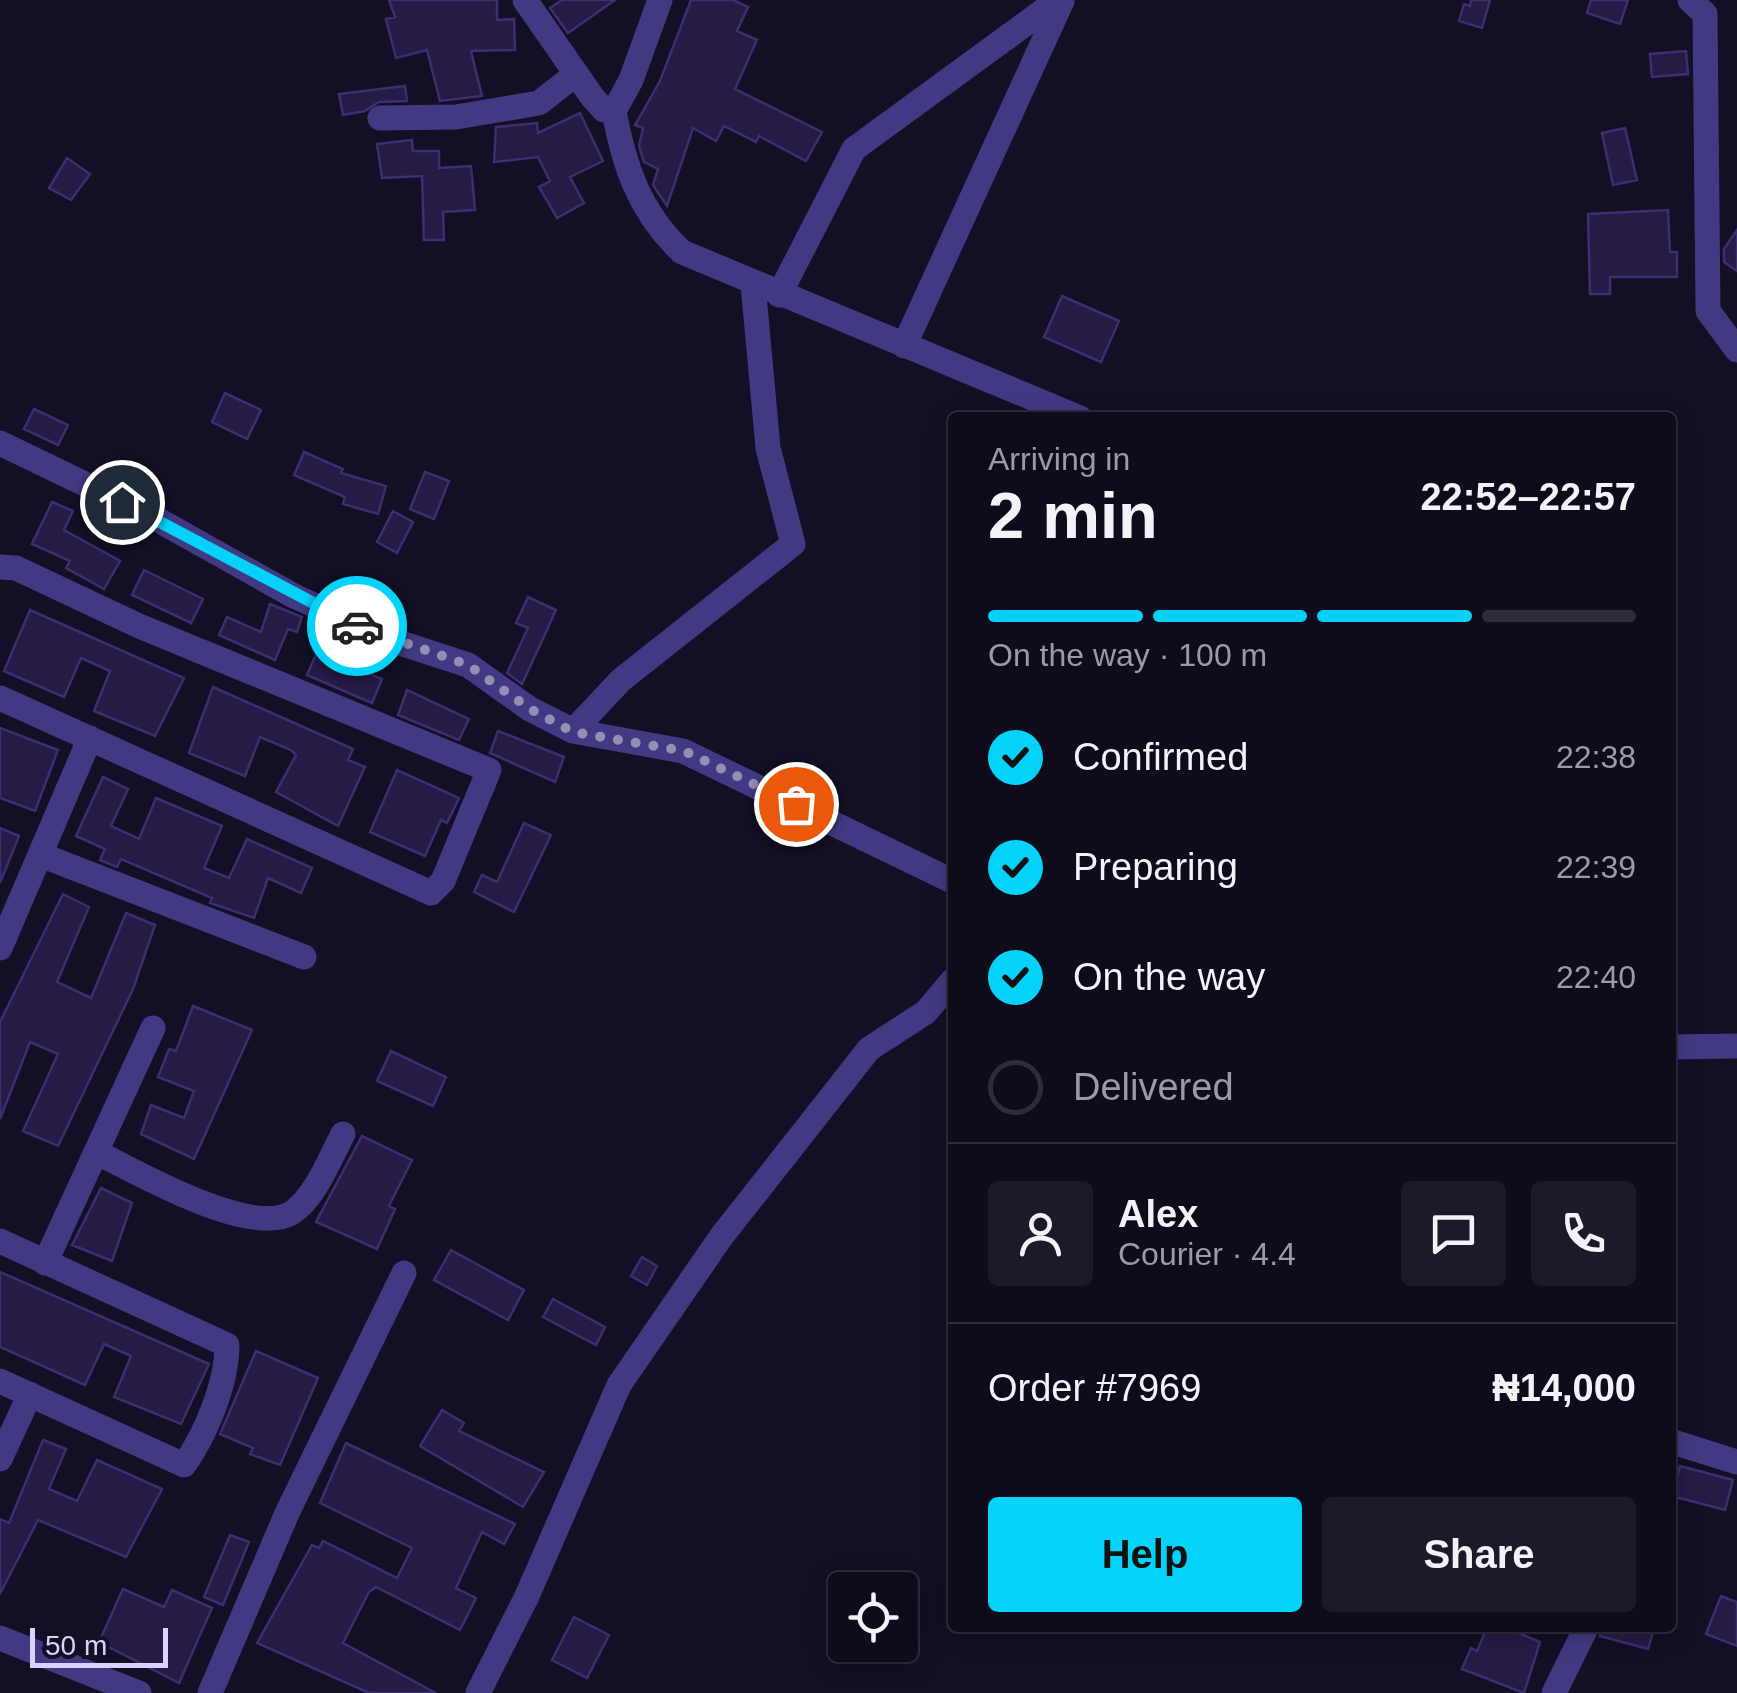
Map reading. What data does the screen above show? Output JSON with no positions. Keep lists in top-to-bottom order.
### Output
{
  "scale_bar": "50 m",
  "page": {
    "heading": ["2 min", "Arriving in", "22:52–22:57"],
    "panel": [
      "Alex",
      "Courier · 4.4",
      "Order #7969",
      "₦14,000"
    ],
    "bar": "On the way · 100 m",
    "list": [
      ["Confirmed", "22:38"],
      ["Preparing", "22:39"],
      ["On the way", "22:40"],
      "Delivered"
    ],
    "buttons": ["Help", "Share"],
    "scale": "50 m"
  }
}
